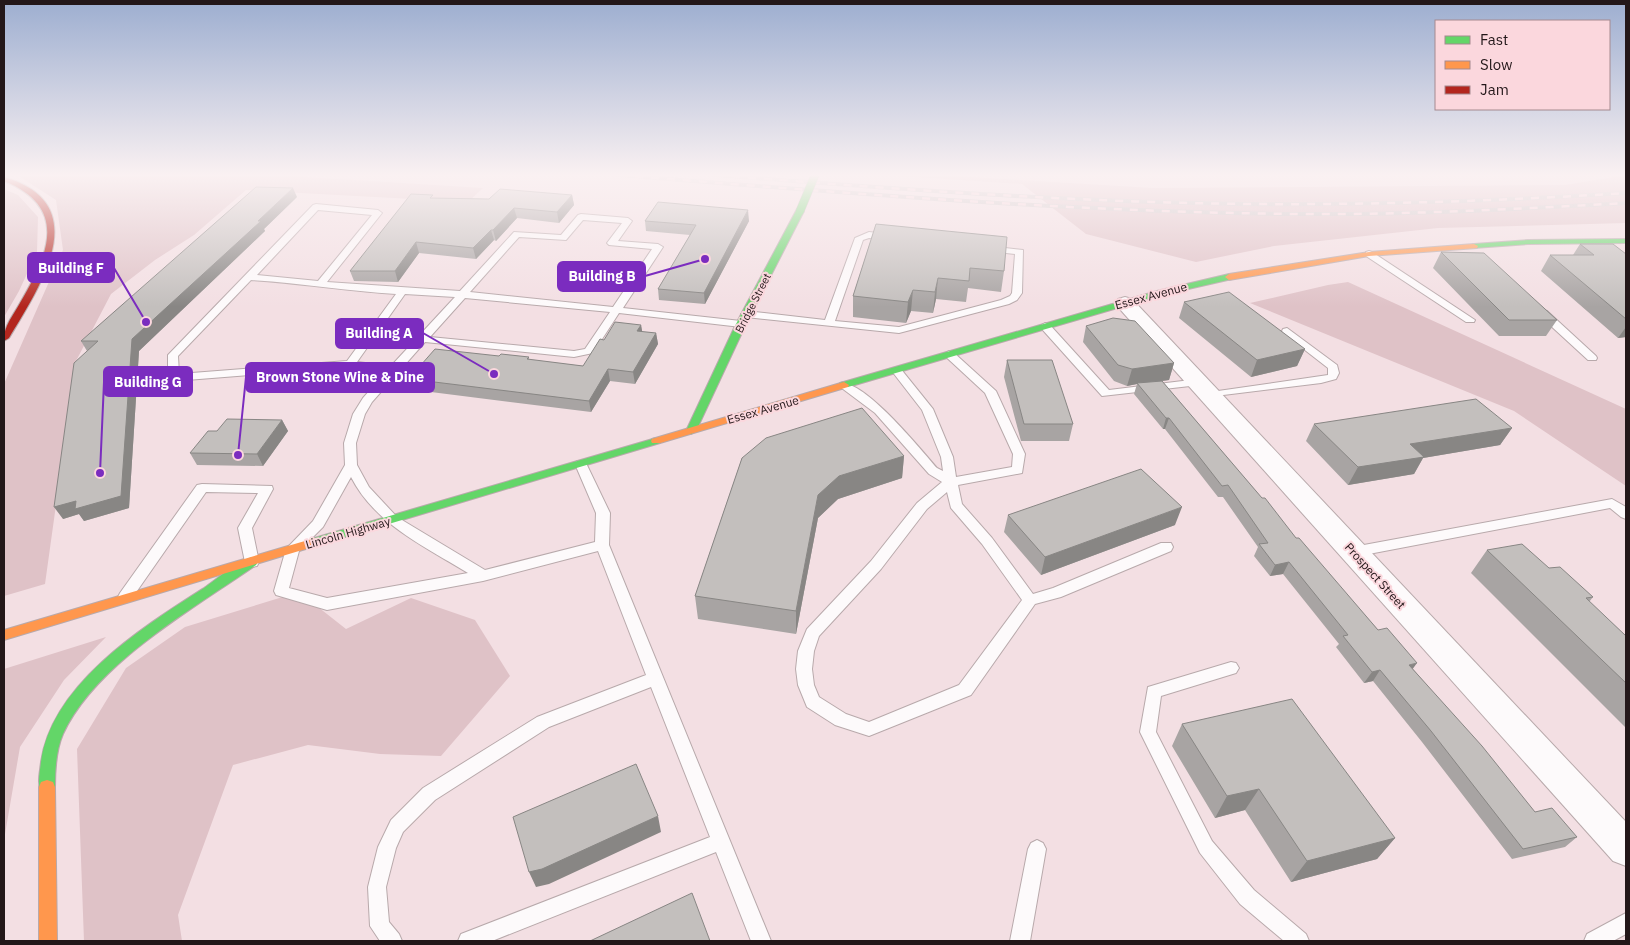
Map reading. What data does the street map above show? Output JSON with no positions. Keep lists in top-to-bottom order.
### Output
{
  "streets": {
    "main road": ["Essex Avenue", "Bridge Street", "Lincoln Highway"],
    "street": ["Prospect Street"]
  },
  "crossings": [
    ["Essex Avenue", "Bridge Street"],
    ["Essex Avenue", "Lincoln Highway"],
    ["Essex Avenue", "Prospect Street"],
    ["Bridge Street", "Lincoln Highway"]
  ],
  "places": [
    "Building B",
    "Building F",
    "Building A",
    "Brown Stone Wine & Dine",
    "Building G"
  ],
  "legend": ["Fast", "Slow", "Jam"]
}
